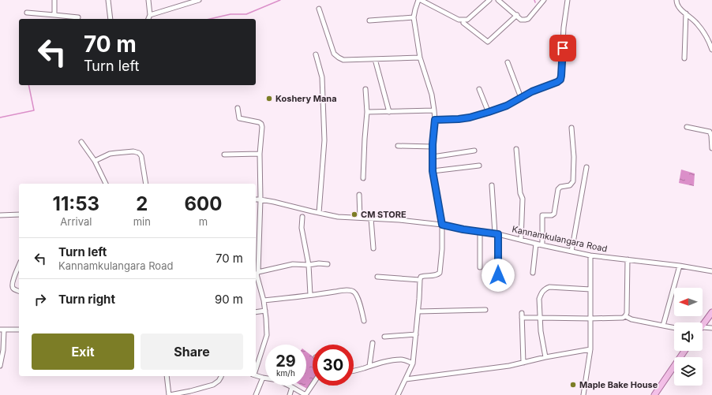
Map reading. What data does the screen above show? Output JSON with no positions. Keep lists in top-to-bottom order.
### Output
{
  "streets": {
    "street": ["Kannamkulangara Road"]
  },
  "places": ["Koshery Mana", "CM STORE", "Maple Bake House"],
  "north": "left",
  "page": {
    "turn": ["70 m", "Turn left"],
    "eta": [
      "11:53",
      "Arrival",
      "2",
      "min",
      "600",
      "m"
    ],
    "list": [
      {
        "name": "Turn left",
        "note": "Kannamkulangara Road",
        "value": "70 m"
      },
      {
        "name": "Turn right",
        "value": "90 m"
      }
    ],
    "buttons": ["Exit", "Share"],
    "speed": "29 km/h",
    "limit": "30"
  }
}
